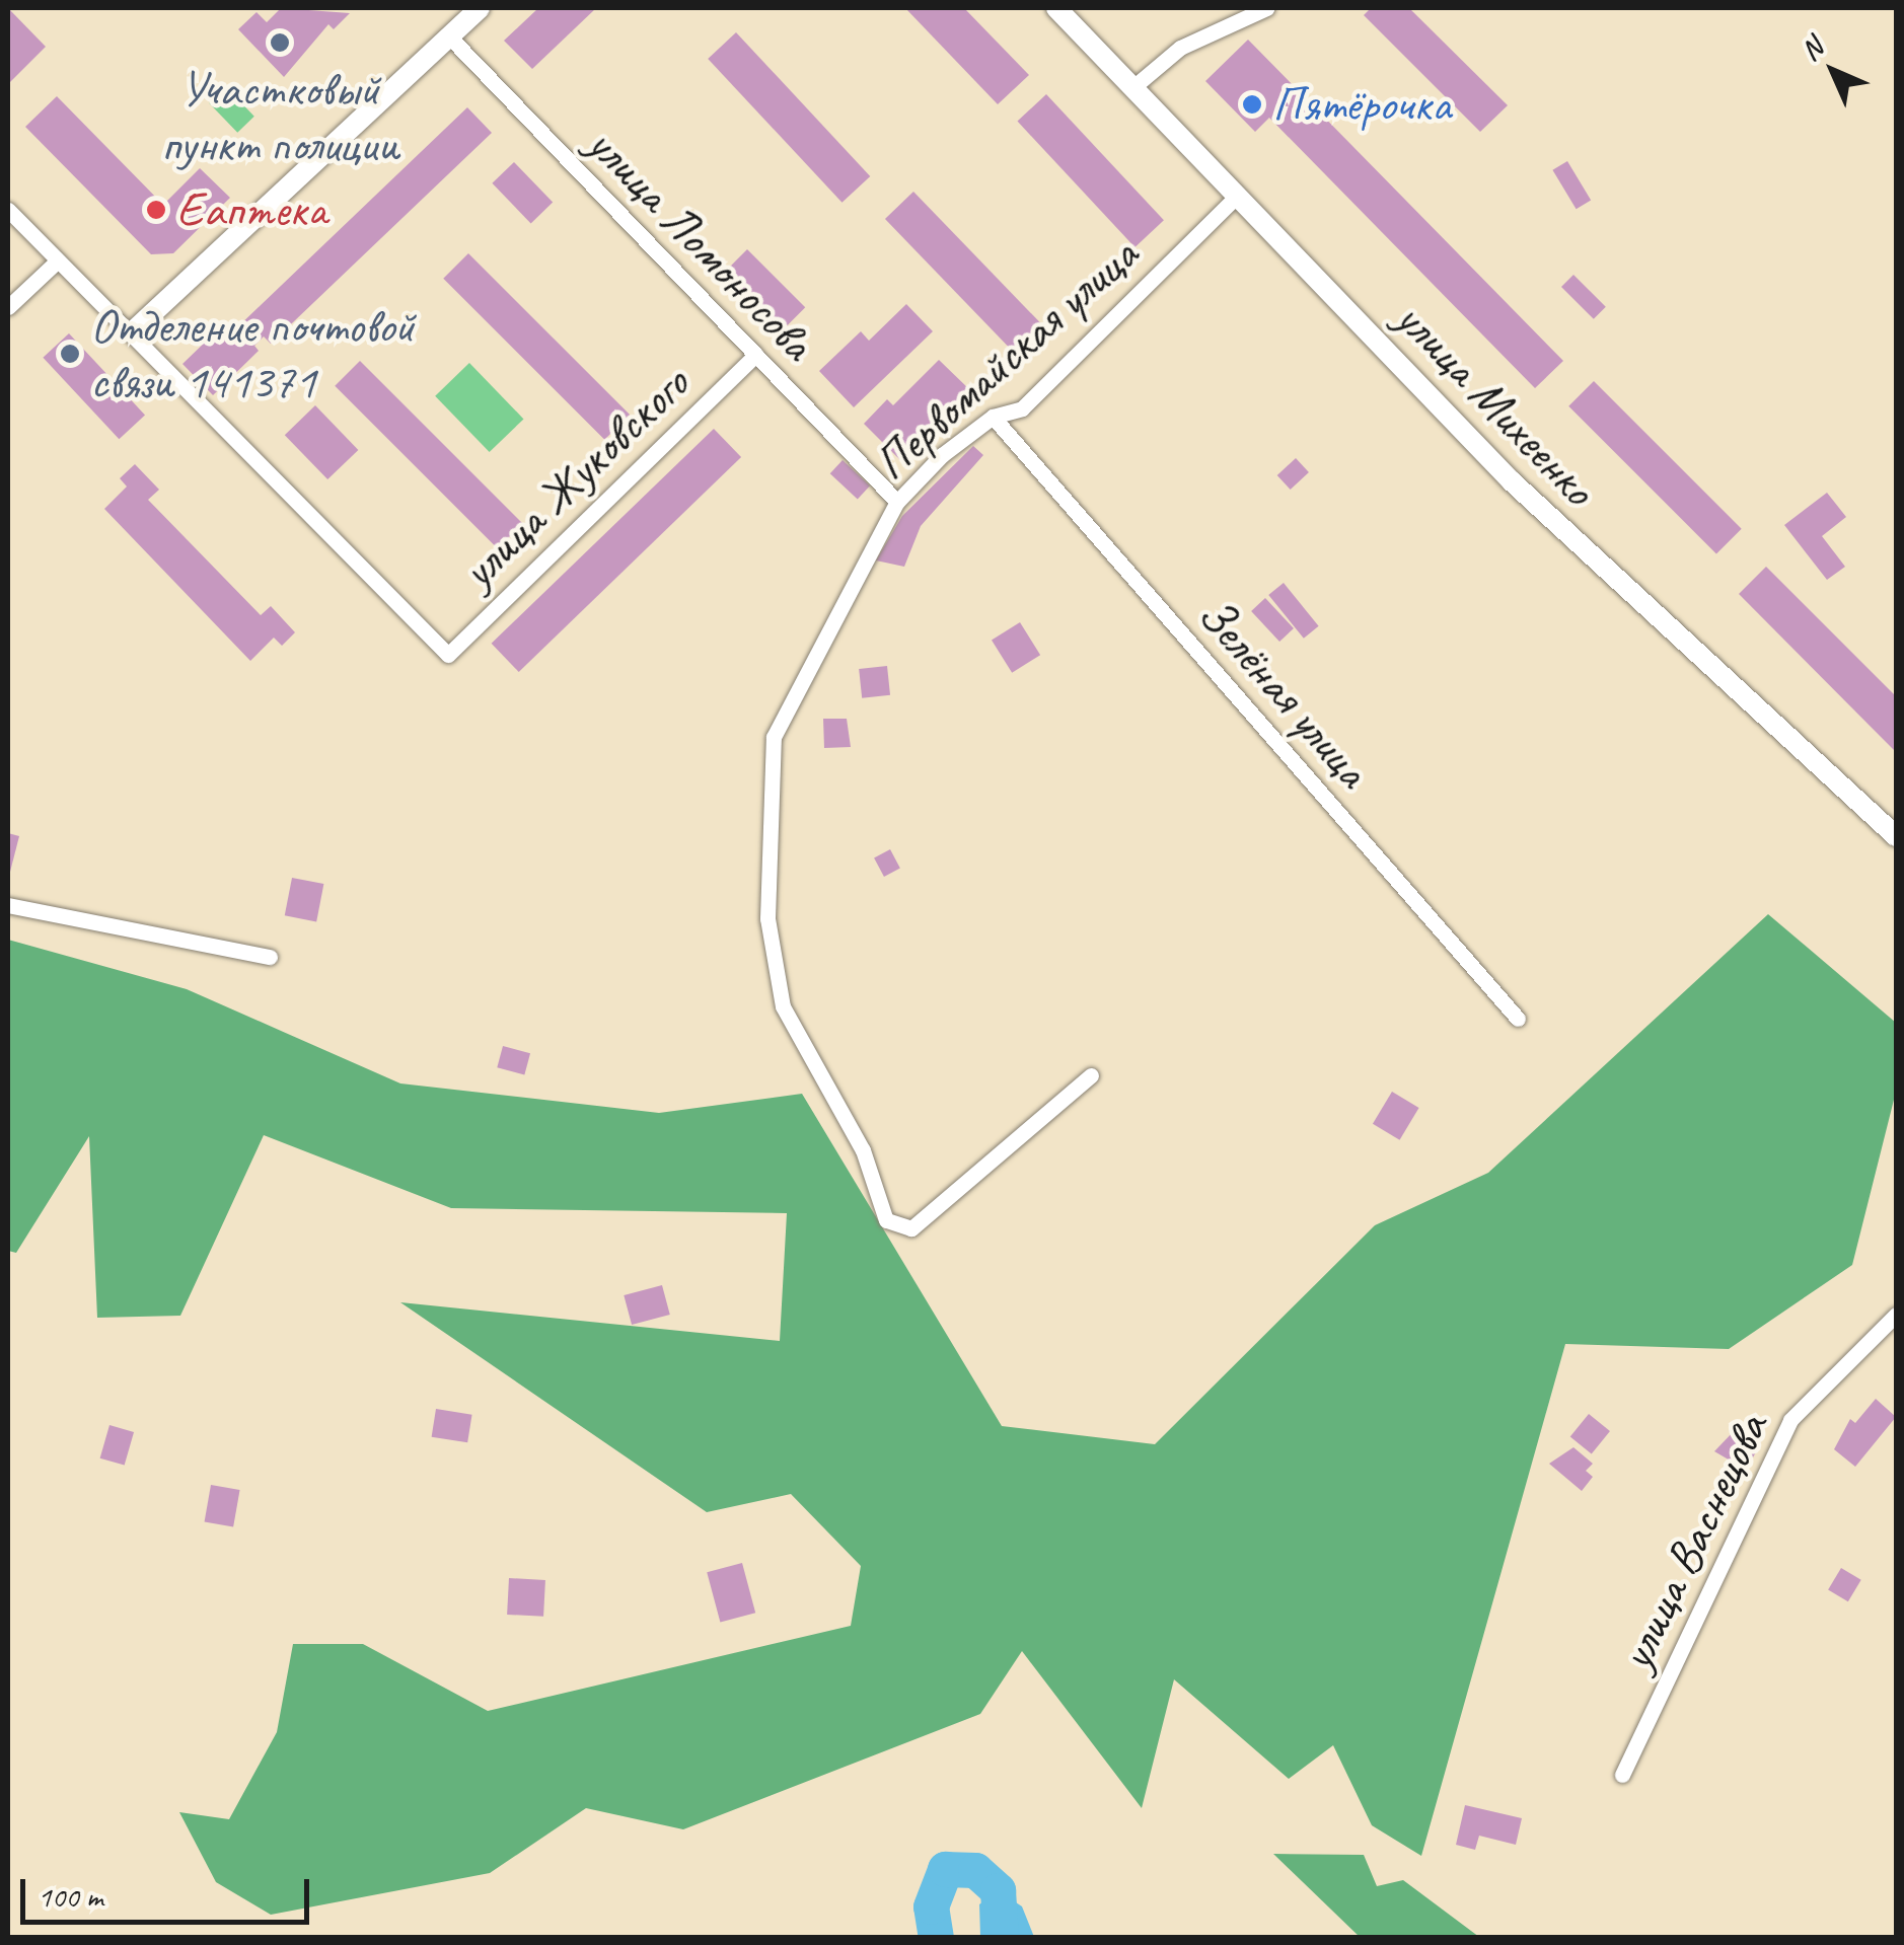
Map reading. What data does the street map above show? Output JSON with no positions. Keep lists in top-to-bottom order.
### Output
{
  "streets": {
    "street": [
      "улица Ломоносова",
      "Первомайская улица",
      "улица Михеенко",
      "улица Жуковского",
      "Зелёная улица",
      "улица Васнецова"
    ]
  },
  "crossings": [
    ["улица Ломоносова", "Первомайская улица"],
    ["улица Ломоносова", "улица Жуковского"],
    ["Первомайская улица", "улица Михеенко"],
    ["Первомайская улица", "Зелёная улица"]
  ],
  "places": [
    "Участковый пункт полиции",
    "Пятёрочка",
    "Еаптека",
    "Отделение почтовой связи 141371"
  ],
  "scale_bar": "100 m",
  "north": "top left"
}
